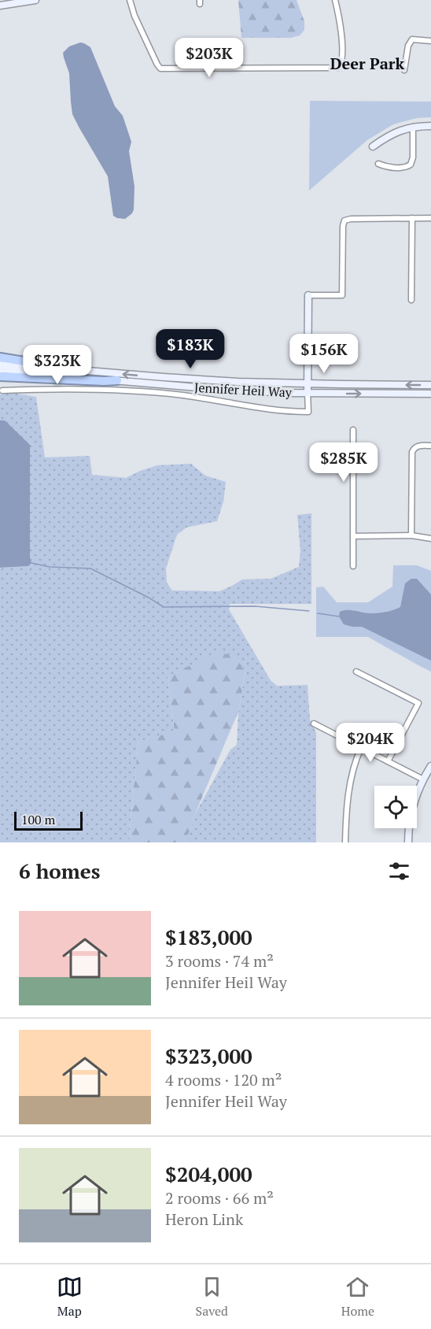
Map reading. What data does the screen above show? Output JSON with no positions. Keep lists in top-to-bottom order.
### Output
{
  "streets": {
    "main road": ["Jennifer Heil Way"]
  },
  "districts": ["Deer Park"],
  "scale_bar": "100 m",
  "page": {
    "price": [
      "$203K",
      "$183K",
      "$156K",
      "$323K",
      "$285K",
      "$204K"
    ],
    "scale": "100 m",
    "heading": "6 homes",
    "list": [
      {
        "name": "$183,000",
        "note": "3 rooms · 74 m² · Jennifer Heil Way"
      },
      {
        "name": "$323,000",
        "note": "4 rooms · 120 m² · Jennifer Heil Way"
      },
      {
        "name": "$204,000",
        "note": "2 rooms · 66 m² · Heron Link"
      }
    ],
    "tabs": ["Map", "Saved", "Home"]
  }
}
